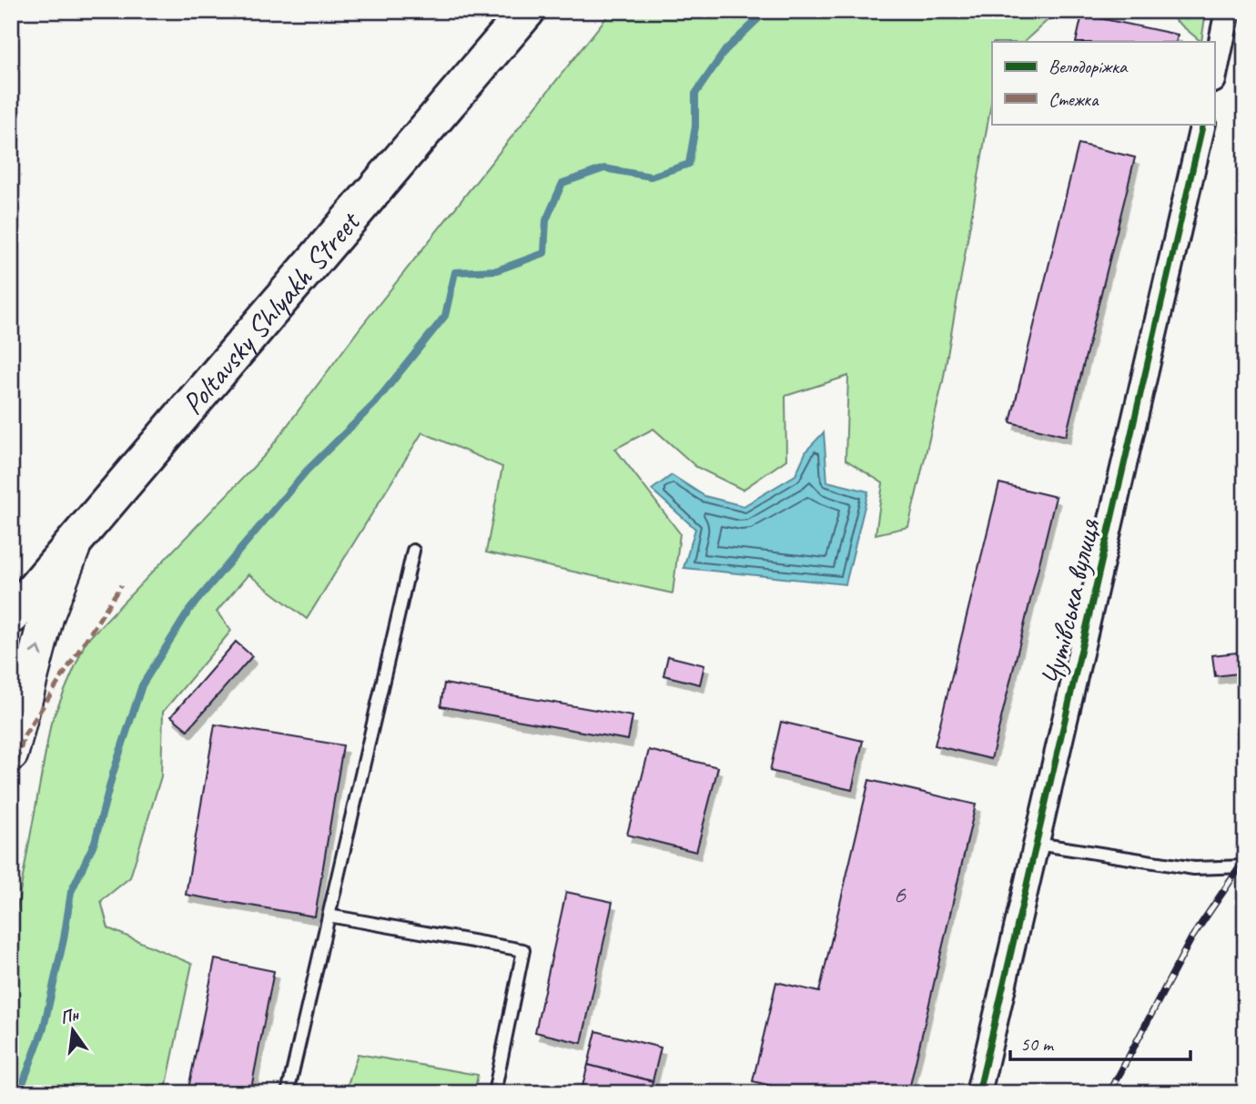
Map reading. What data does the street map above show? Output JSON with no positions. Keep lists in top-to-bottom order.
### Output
{
  "streets": {
    "main road": ["Poltavsky Shlyakh Street"],
    "street": ["Чутівська вулиця"]
  },
  "house_numbers": ["6"],
  "legend": ["Велодоріжка", "Стежка"],
  "scale_bar": "50 m",
  "north": "top"
}
